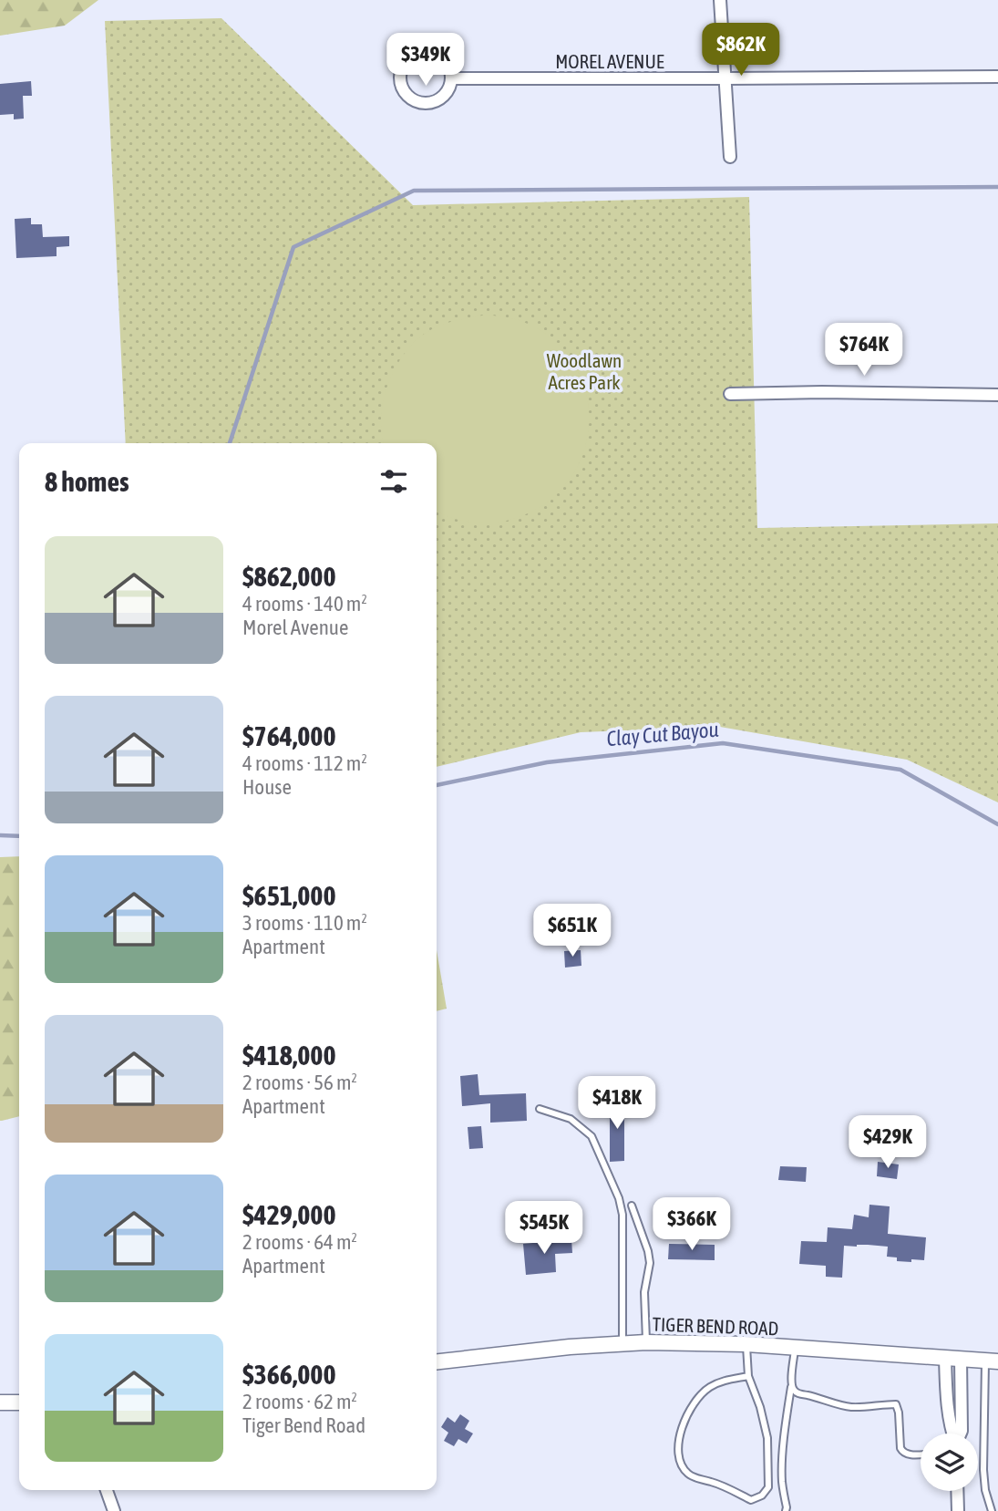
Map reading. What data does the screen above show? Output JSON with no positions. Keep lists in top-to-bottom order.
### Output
{
  "streets": {
    "main road": ["TIGER BEND ROAD"],
    "street": ["MOREL AVENUE"]
  },
  "water": ["Clay Cut Bayou"],
  "parks": ["Woodlawn Acres Park"],
  "page": {
    "price": [
      "$862K",
      "$349K",
      "$764K",
      "$651K",
      "$418K",
      "$429K",
      "$366K",
      "$545K"
    ],
    "heading": "8 homes",
    "list": [
      {
        "name": "$862,000",
        "note": "4 rooms · 140 m² · Morel Avenue"
      },
      {
        "name": "$764,000",
        "note": "4 rooms · 112 m² · House"
      },
      {
        "name": "$651,000",
        "note": "3 rooms · 110 m² · Apartment"
      },
      {
        "name": "$418,000",
        "note": "2 rooms · 56 m² · Apartment"
      },
      {
        "name": "$429,000",
        "note": "2 rooms · 64 m² · Apartment"
      },
      {
        "name": "$366,000",
        "note": "2 rooms · 62 m² · Tiger Bend Road"
      }
    ]
  }
}
